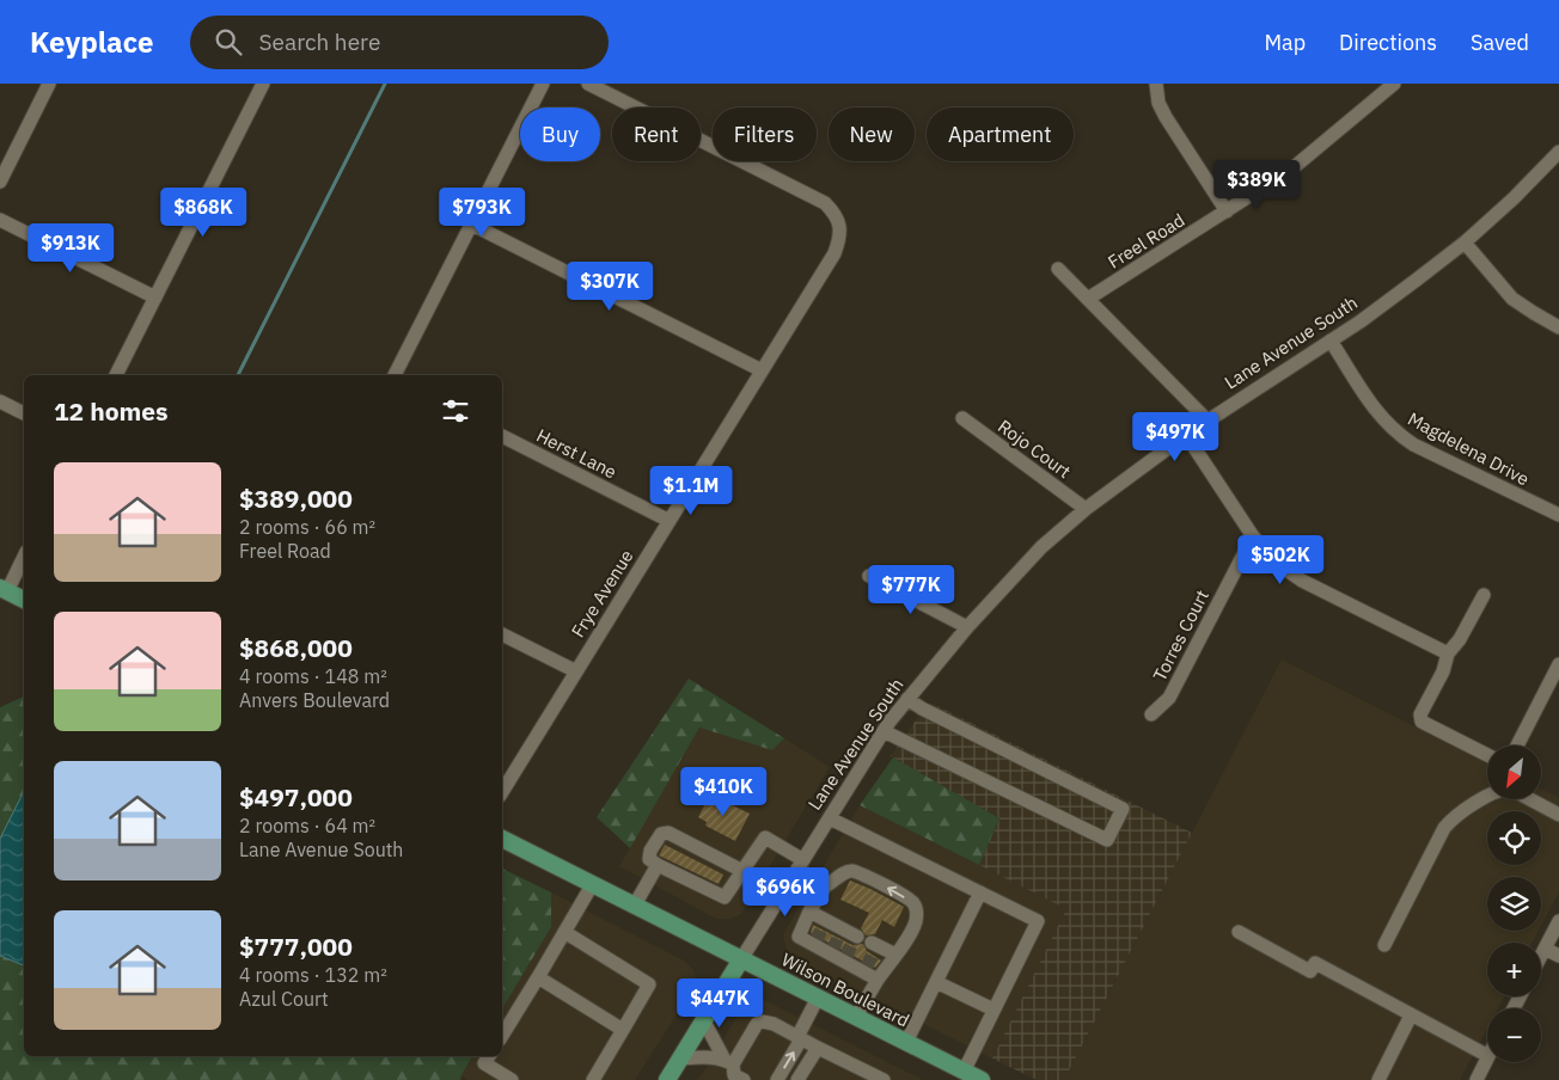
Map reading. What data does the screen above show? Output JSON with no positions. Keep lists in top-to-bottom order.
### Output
{
  "streets": {
    "main road": ["Lane Avenue South", "Wilson Boulevard"],
    "street": [
      "Freel Road",
      "Rojo Court",
      "Magdelena Drive",
      "Herst Lane",
      "Frye Avenue",
      "Torres Court"
    ]
  },
  "crossings": [
    ["Lane Avenue South", "Rojo Court"],
    ["Lane Avenue South", "Magdelena Drive"],
    ["Lane Avenue South", "Wilson Boulevard"],
    ["Herst Lane", "Frye Avenue"]
  ],
  "north": "bottom left",
  "page": {
    "header": "Keyplace",
    "search": "Search here",
    "nav": ["Map", "Directions", "Saved"],
    "chip": [
      "Buy",
      "Rent",
      "Filters",
      "New",
      "Apartment"
    ],
    "price": [
      "$389K",
      "$868K",
      "$793K",
      "$913K",
      "$307K",
      "$497K",
      "$1.1M",
      "$502K",
      "$777K",
      "$410K",
      "$696K",
      "$447K"
    ],
    "heading": "12 homes",
    "list": [
      {
        "name": "$389,000",
        "note": "2 rooms · 66 m² · Freel Road"
      },
      {
        "name": "$868,000",
        "note": "4 rooms · 148 m² · Anvers Boulevard"
      },
      {
        "name": "$497,000",
        "note": "2 rooms · 64 m² · Lane Avenue South"
      },
      {
        "name": "$777,000",
        "note": "4 rooms · 132 m² · Azul Court"
      }
    ],
    "map_buttons": ["+", "−"]
  }
}
